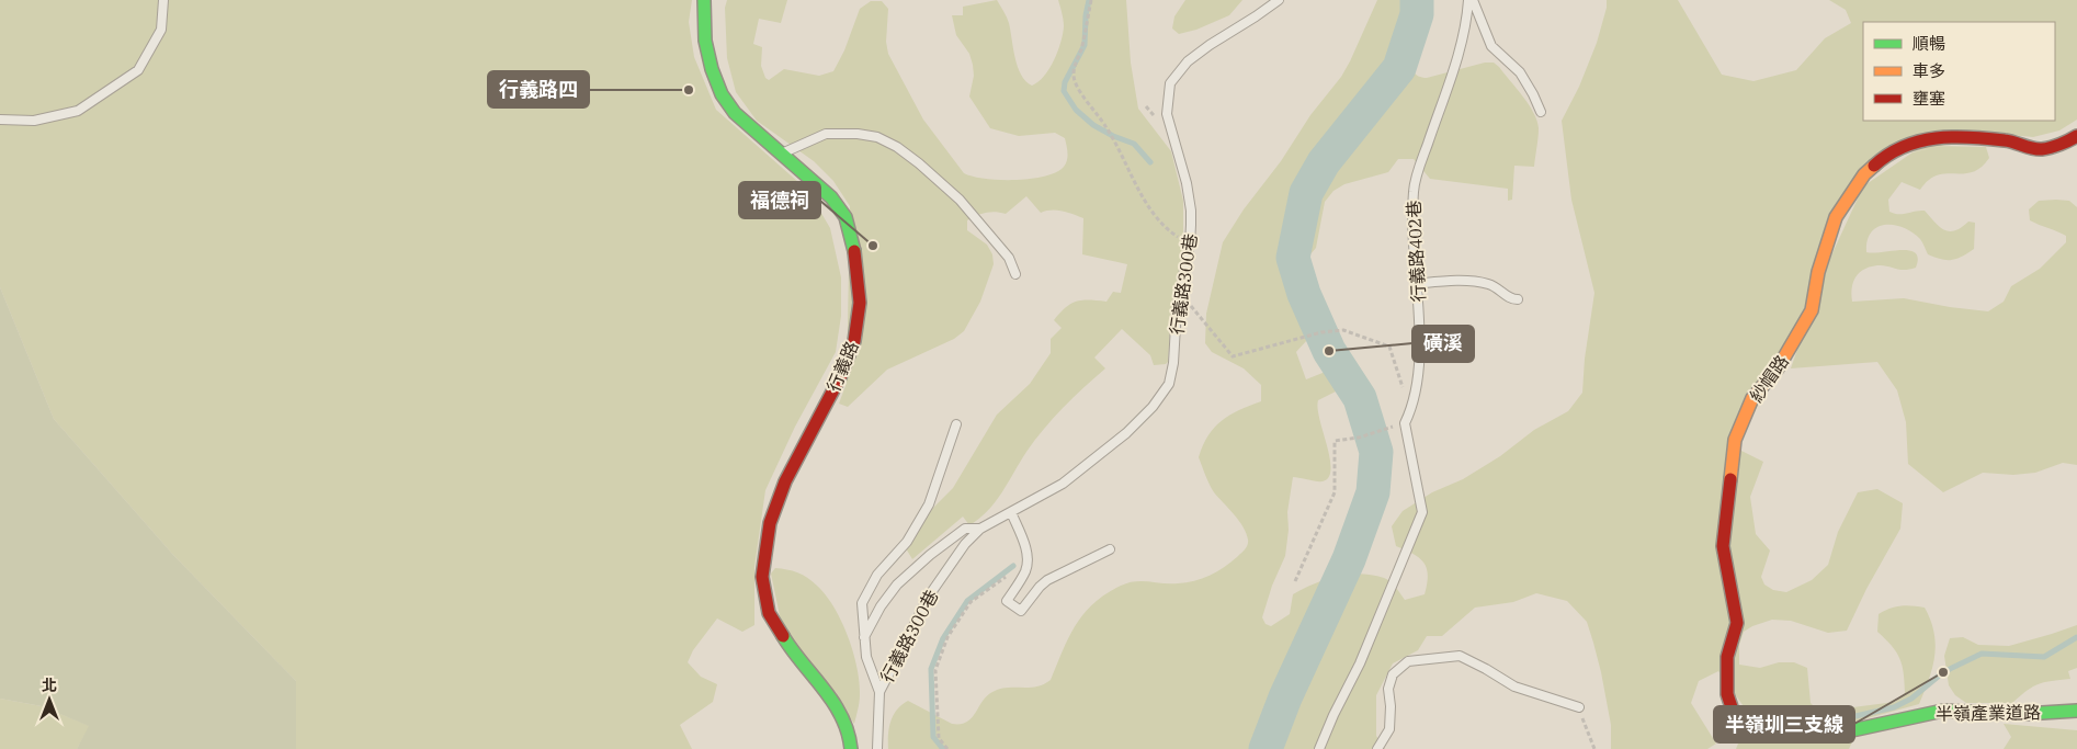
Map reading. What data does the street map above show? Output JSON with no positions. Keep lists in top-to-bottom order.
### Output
{
  "streets": {
    "street": ["行義路", "紗帽路", "半嶺產業道路"],
    "lane": ["行義路402巷", "行義路300巷"]
  },
  "crossings": [
    ["紗帽路", "半嶺產業道路"]
  ],
  "places": [
    "行義路四",
    "福德祠",
    "磺溪",
    "半嶺圳三支線"
  ],
  "legend": ["順暢", "車多", "壅塞"],
  "north": "top"
}
